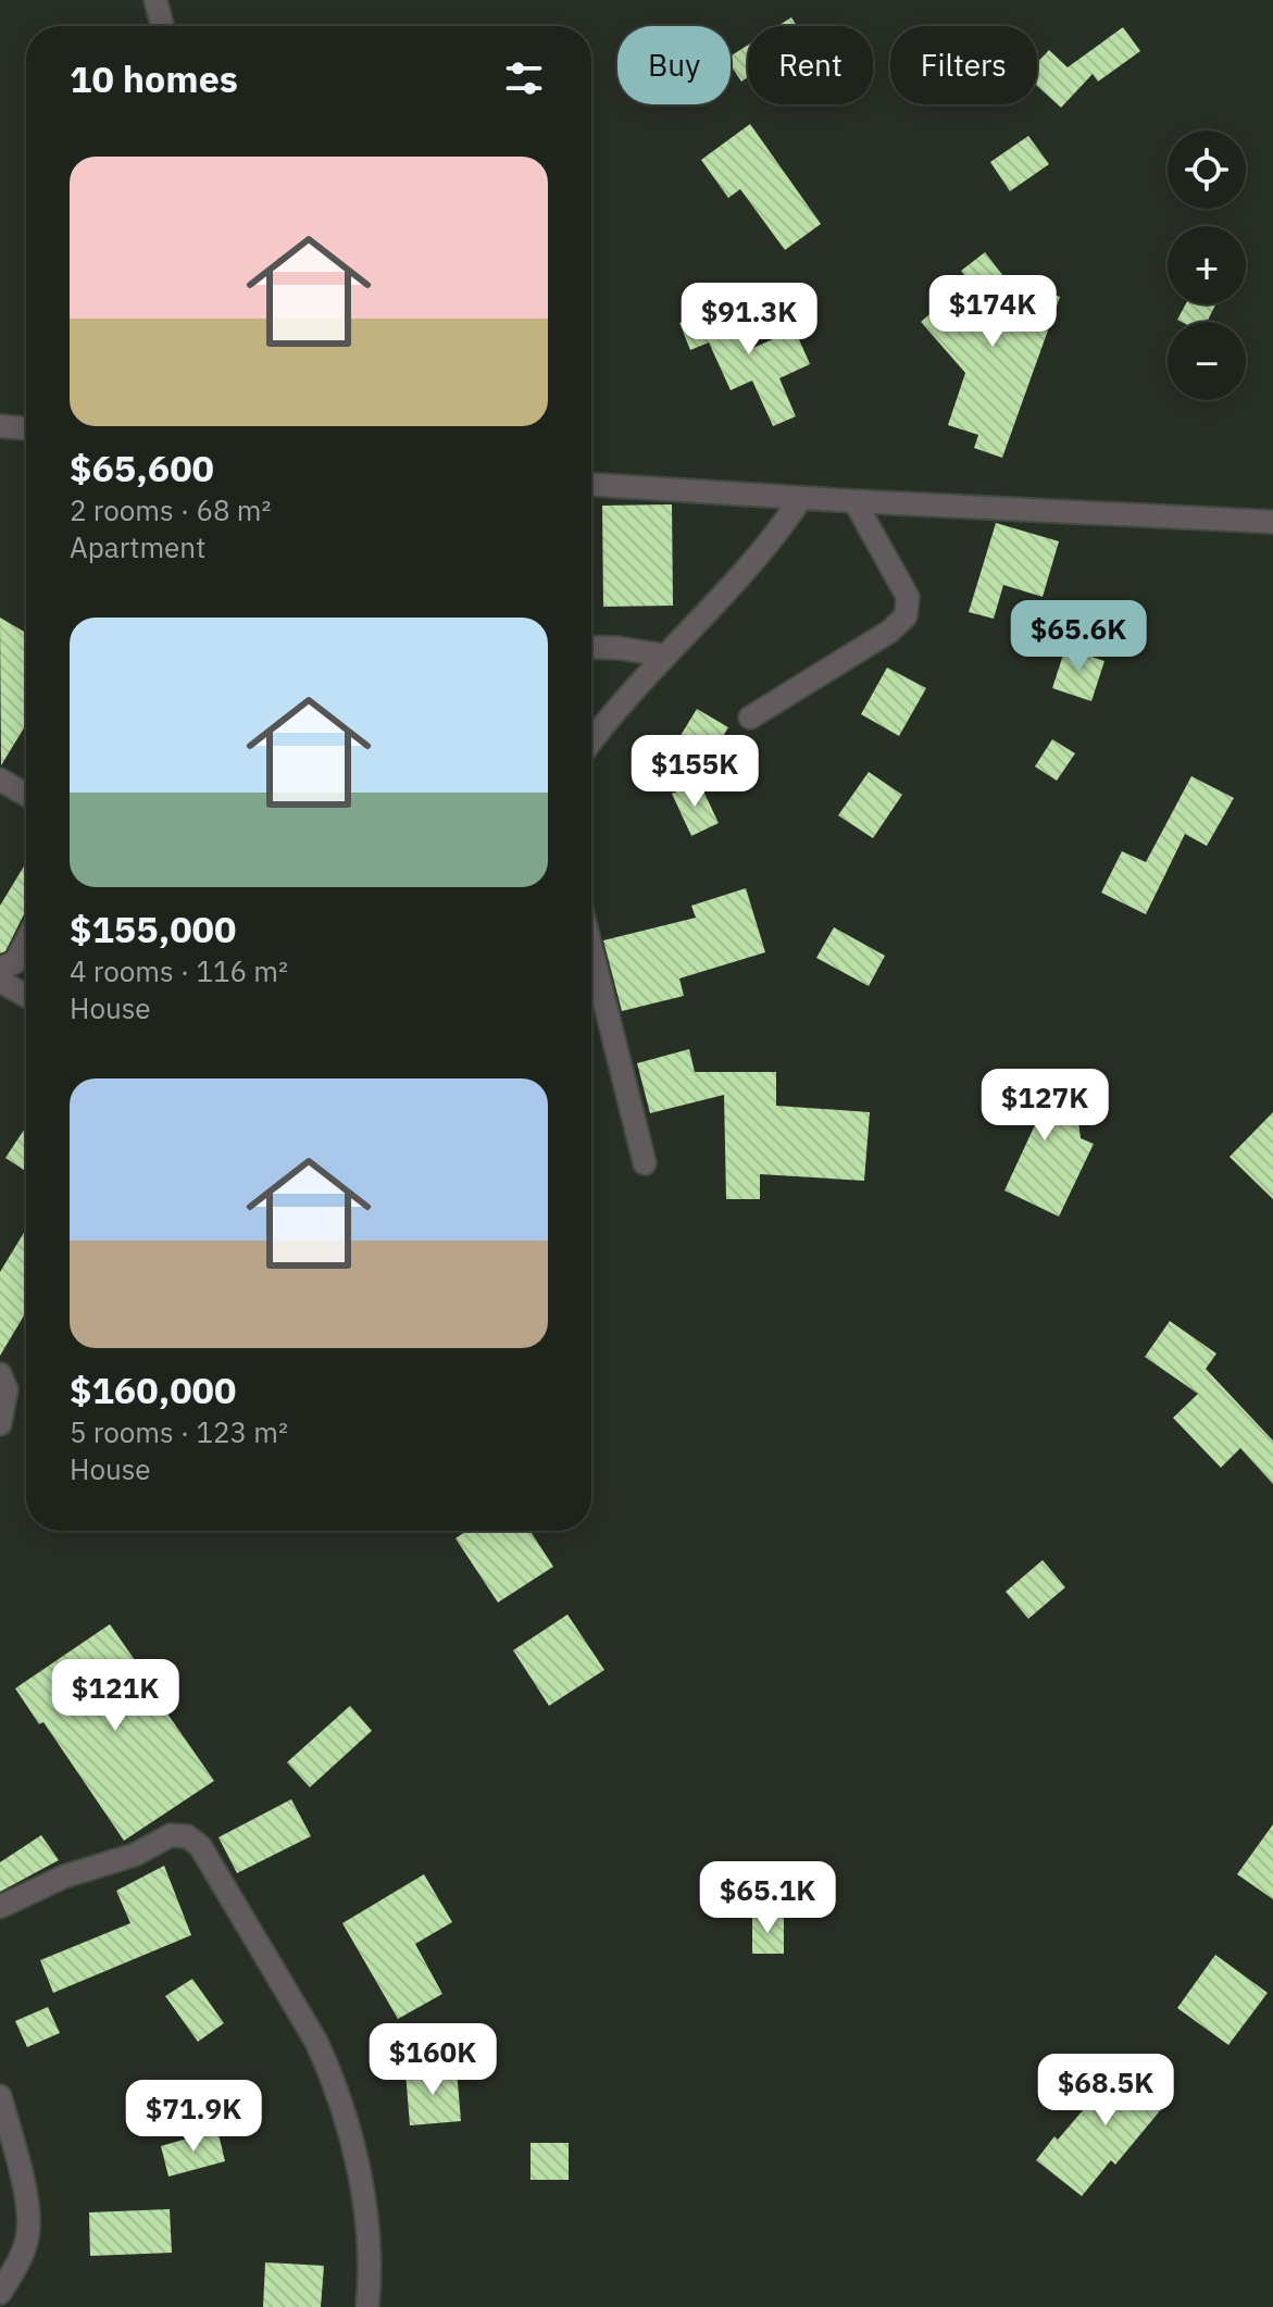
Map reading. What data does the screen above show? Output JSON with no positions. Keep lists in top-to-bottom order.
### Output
{
  "page": {
    "chip": ["Buy", "Rent", "Filters"],
    "heading": "10 homes",
    "map_buttons": ["+", "−"],
    "list": [
      {
        "name": "$65,600",
        "note": "2 rooms · 68 m² · Apartment"
      },
      {
        "name": "$155,000",
        "note": "4 rooms · 116 m² · House"
      },
      {
        "name": "$160,000",
        "note": "5 rooms · 123 m² · House"
      }
    ],
    "price": [
      "$174K",
      "$91.3K",
      "$65.6K",
      "$155K",
      "$127K",
      "$121K",
      "$65.1K",
      "$160K",
      "$68.5K",
      "$71.9K"
    ]
  }
}
